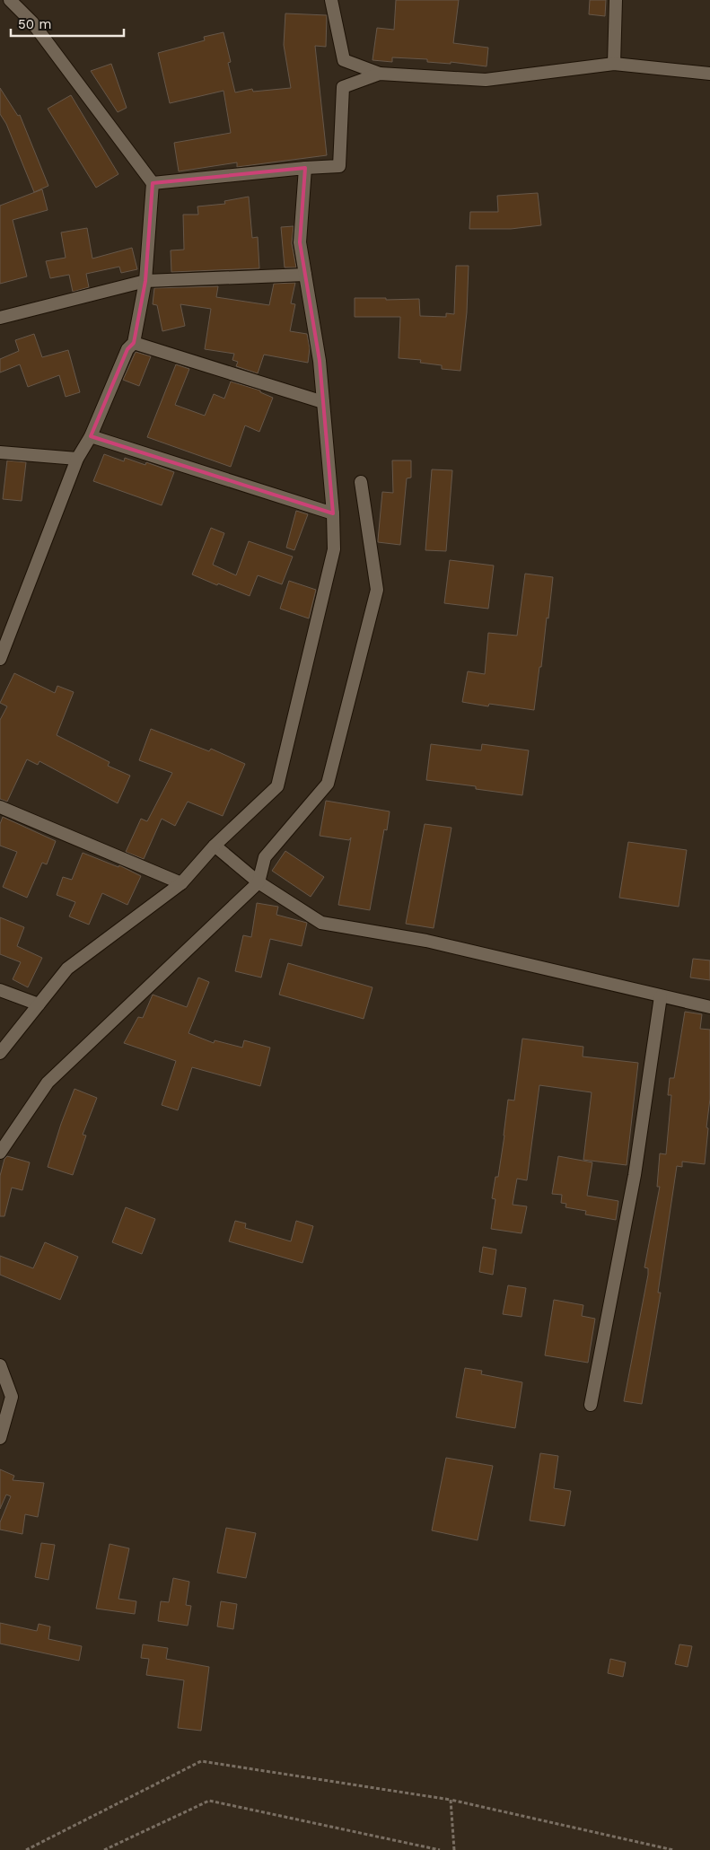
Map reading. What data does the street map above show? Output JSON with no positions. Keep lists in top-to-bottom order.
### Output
{
  "scale_bar": "50 m"
}
